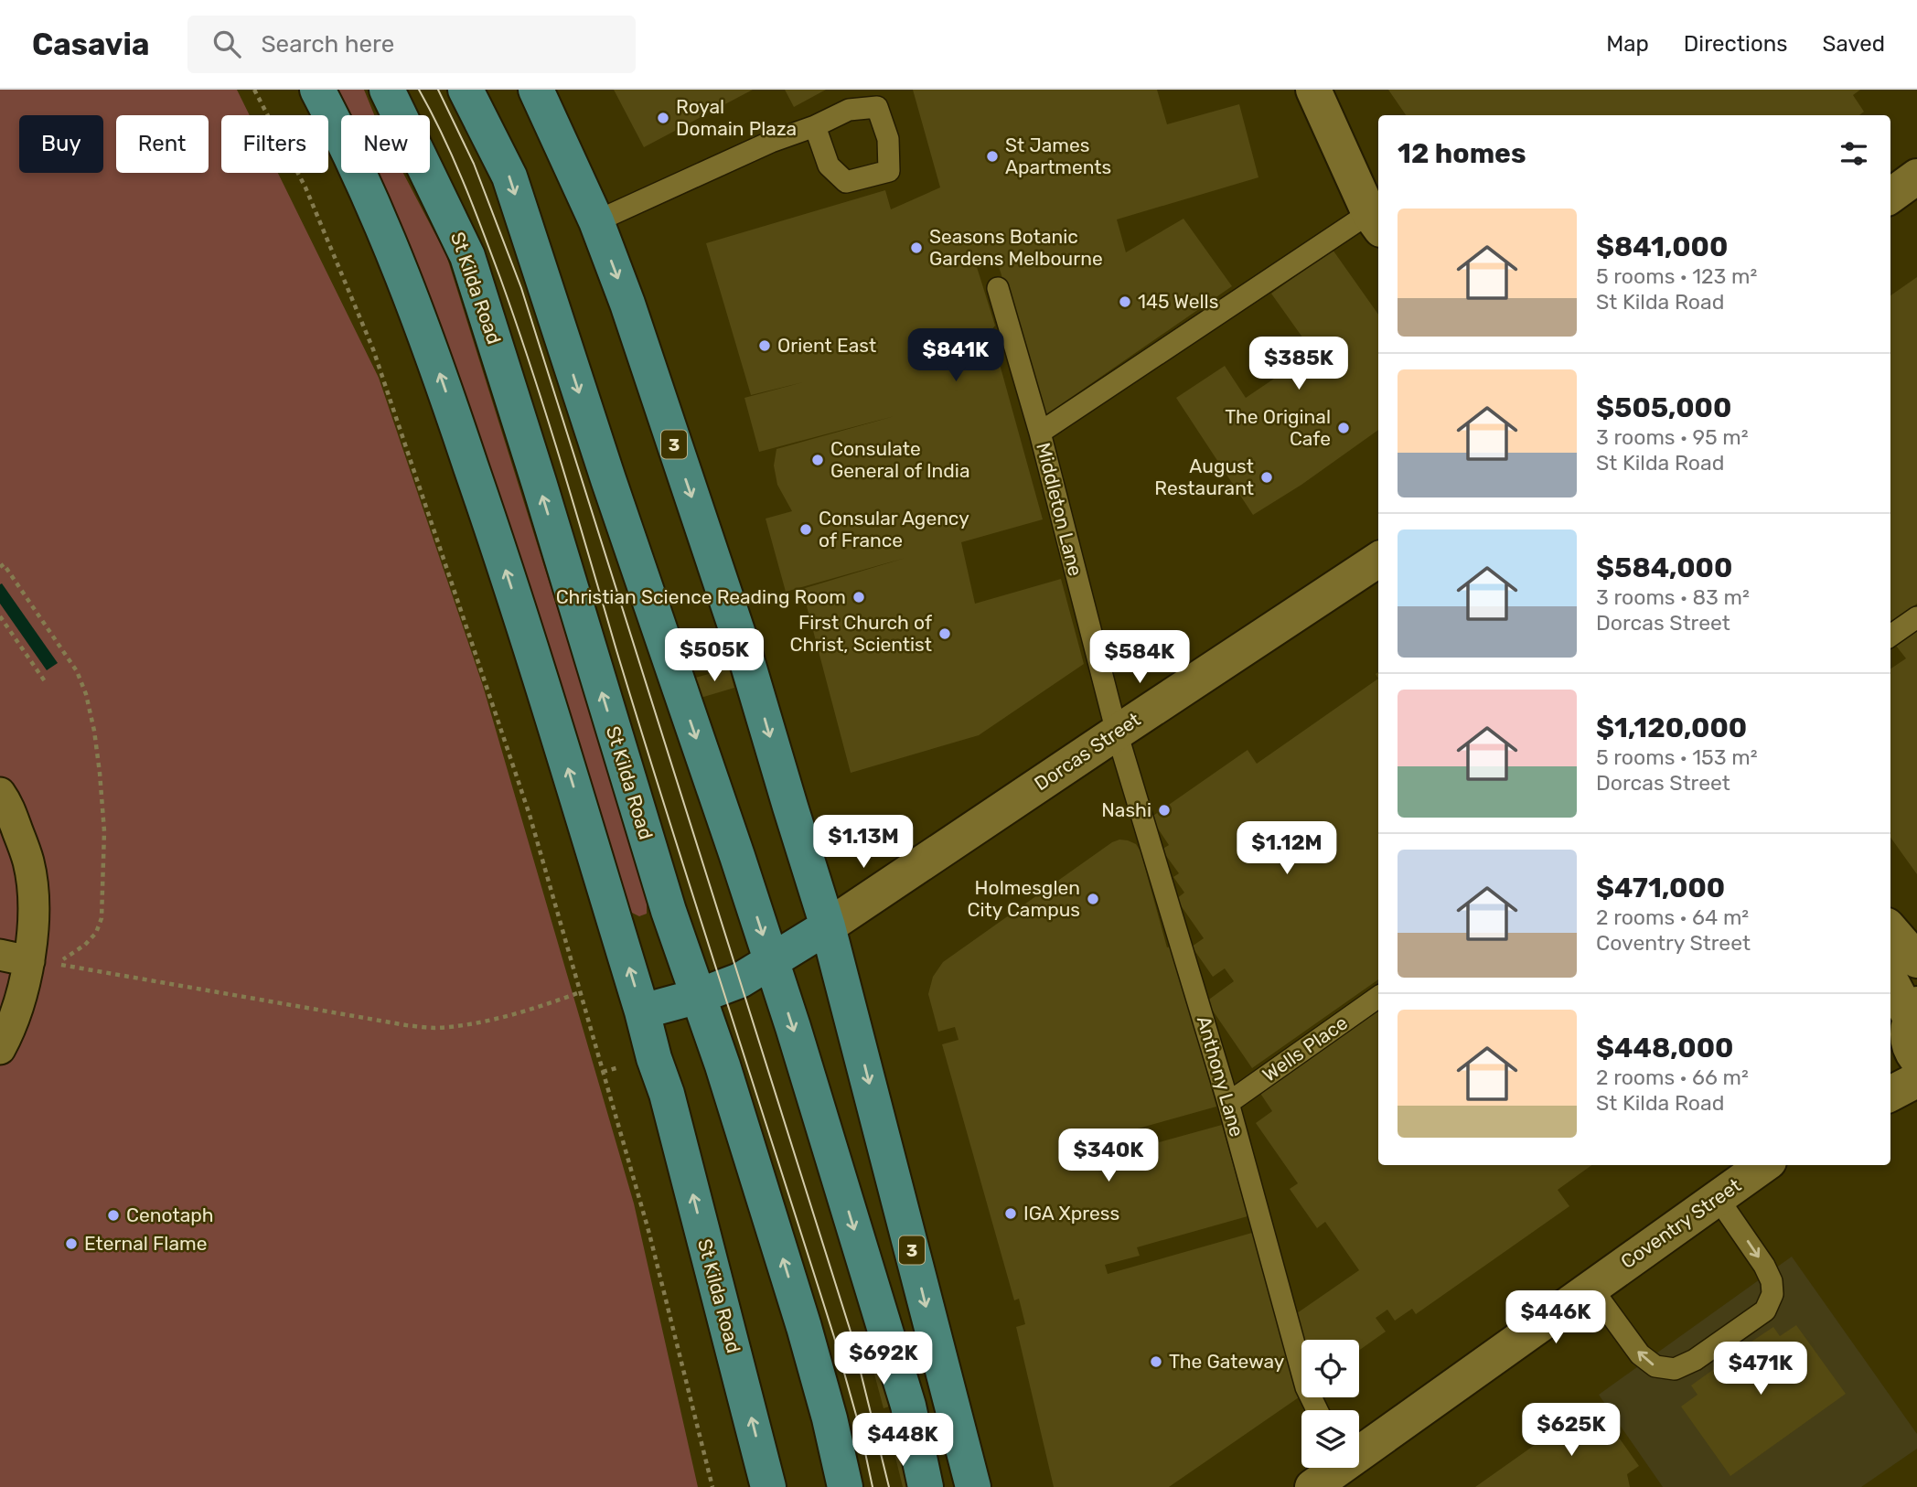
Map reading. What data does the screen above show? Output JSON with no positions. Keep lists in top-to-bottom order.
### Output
{
  "streets": {
    "main road": ["St Kilda Road", "3"],
    "street": ["Dorcas Street", "Coventry Street"],
    "lane": ["Middleton Lane", "Wells Place", "Anthony Lane"]
  },
  "crossings": [
    ["3", "Dorcas Street"],
    ["Middleton Lane", "Dorcas Street"],
    ["Middleton Lane", "Anthony Lane"],
    ["Dorcas Street", "Anthony Lane"],
    ["Wells Place", "Anthony Lane"]
  ],
  "places": [
    "Royal Domain Plaza",
    "St James Apartments",
    "Seasons Botanic Gardens Melbourne",
    "145 Wells",
    "Orient East",
    "The Original Cafe",
    "Consulate General of India",
    "August Restaurant",
    "Consular Agency of France",
    "Christian Science Reading Room",
    "First Church of Christ, Scientist",
    "Nashi",
    "Holmesglen City Campus",
    "IGA Xpress",
    "Cenotaph",
    "Eternal Flame",
    "The Gateway"
  ],
  "page": {
    "header": "Casavia",
    "search": "Search here",
    "nav": ["Map", "Directions", "Saved"],
    "chip": [
      "Buy",
      "Rent",
      "Filters",
      "New"
    ],
    "heading": "12 homes",
    "list": [
      {
        "name": "$841,000",
        "note": "5 rooms · 123 m² · St Kilda Road"
      },
      {
        "name": "$505,000",
        "note": "3 rooms · 95 m² · St Kilda Road"
      },
      {
        "name": "$584,000",
        "note": "3 rooms · 83 m² · Dorcas Street"
      },
      {
        "name": "$1,120,000",
        "note": "5 rooms · 153 m² · Dorcas Street"
      },
      {
        "name": "$471,000",
        "note": "2 rooms · 64 m² · Coventry Street"
      },
      {
        "name": "$448,000",
        "note": "2 rooms · 66 m² · St Kilda Road"
      }
    ],
    "price": [
      "$841K",
      "$385K",
      "$505K",
      "$584K",
      "$1.13M",
      "$1.12M",
      "$340K",
      "$446K",
      "$692K",
      "$471K",
      "$625K",
      "$448K"
    ]
  }
}
